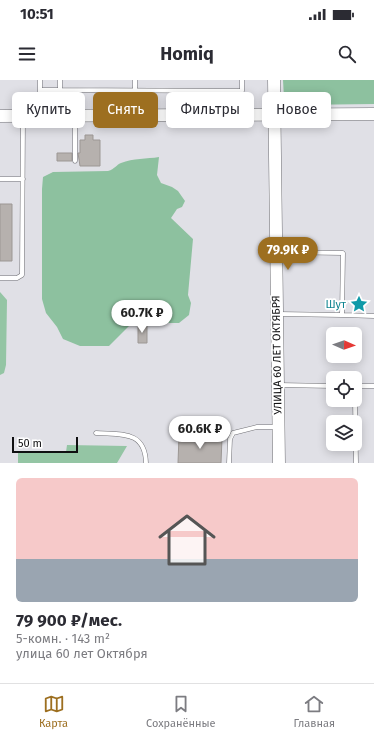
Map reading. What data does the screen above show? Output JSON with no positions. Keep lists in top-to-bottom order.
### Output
{
  "streets": {
    "main road": ["УЛИЦА 60 ЛЕТ ОКТЯБРЯ"]
  },
  "places": {
    "place": ["Шут"]
  },
  "scale_bar": "50 m",
  "north": "right",
  "page": {
    "status": "10:51",
    "header": "Homiq",
    "chip": [
      "Купить",
      "Снять",
      "Фильтры",
      "Новое"
    ],
    "price": ["79.9K ₽", "60.7K ₽", "60.6K ₽"],
    "scale": "50 m",
    "list": [
      {
        "name": "79 900 ₽/мес.",
        "note": "5-комн. · 143 m² · улица 60 лет Октября"
      }
    ],
    "tabs": ["Карта", "Сохранённые", "Главная"]
  }
}
